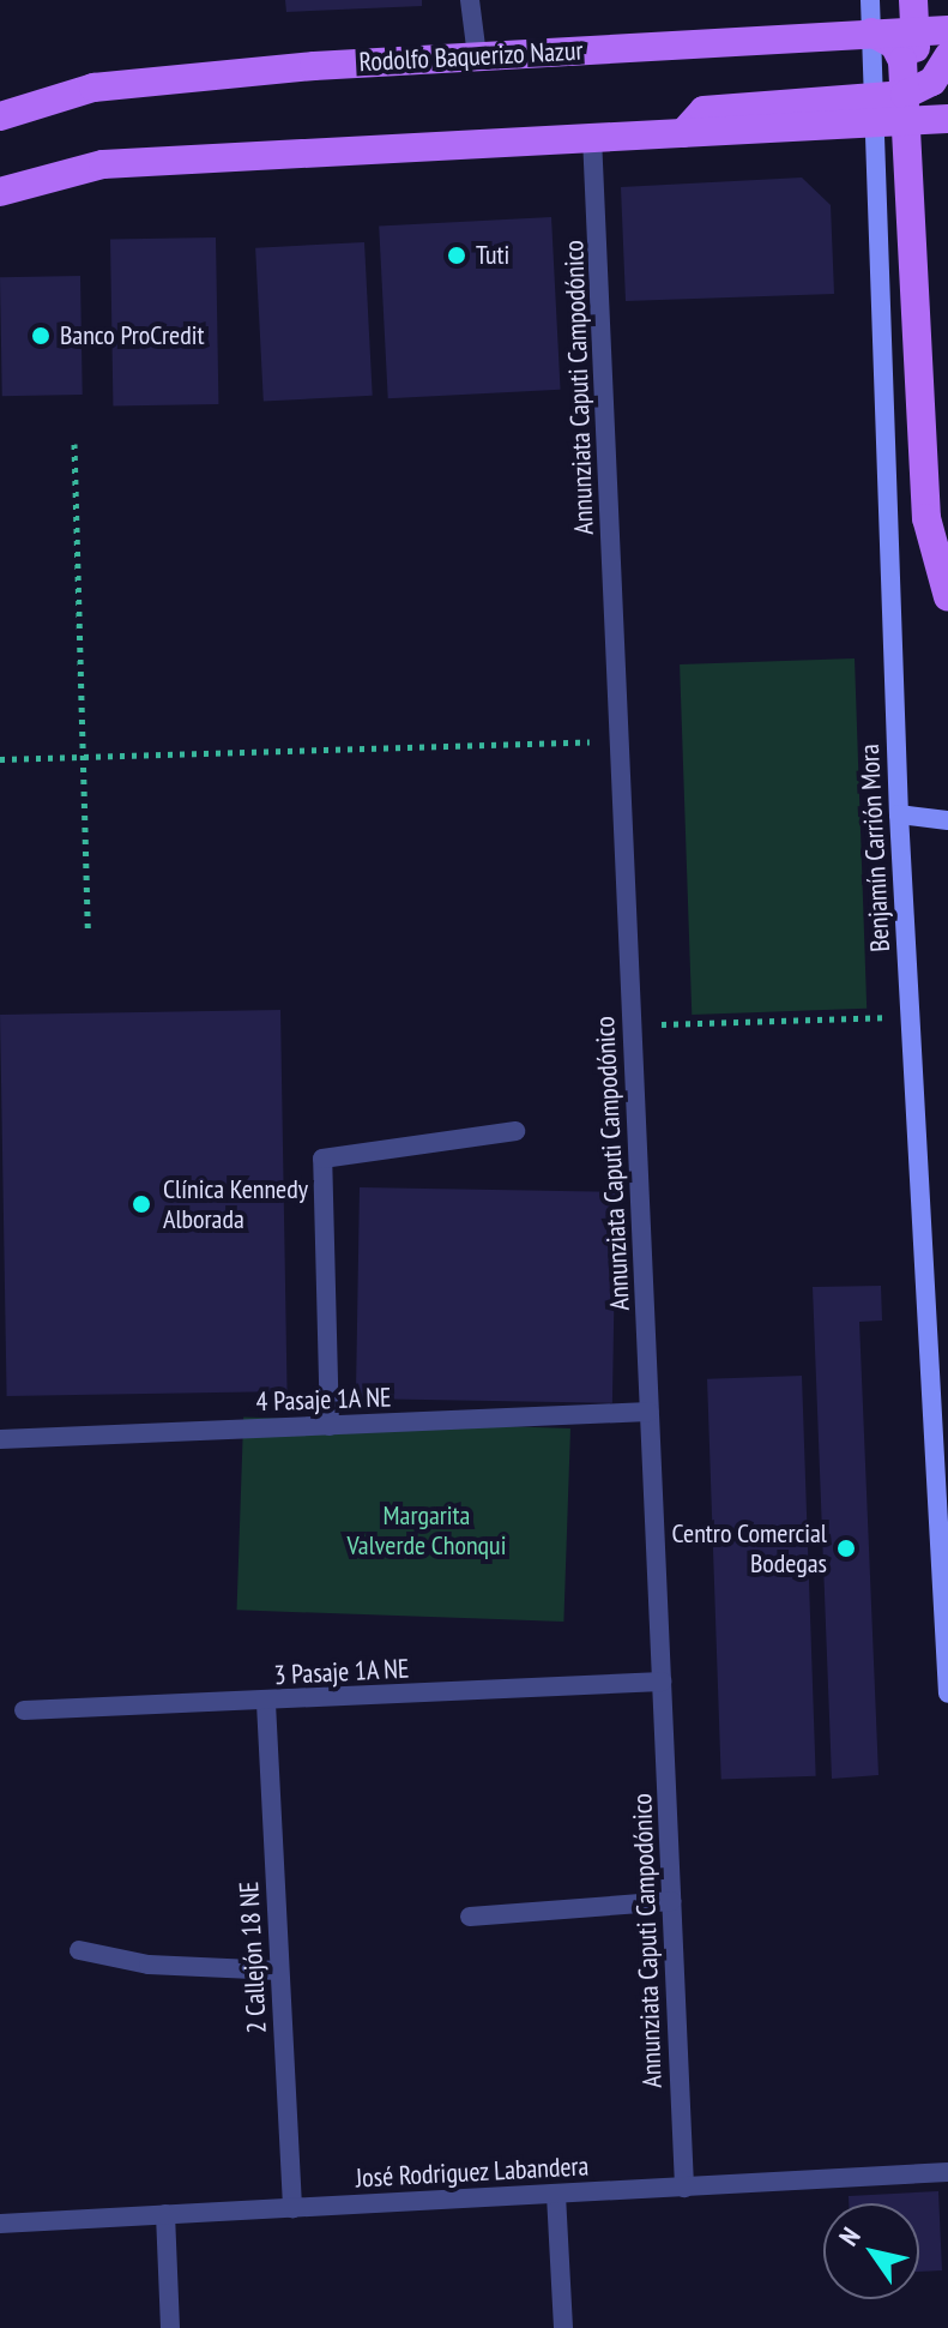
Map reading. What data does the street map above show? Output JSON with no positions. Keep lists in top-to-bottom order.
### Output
{
  "streets": {
    "main road": ["Rodolfo Baquerizo Nazur", "Benjamín Carrión Mora"],
    "street": [
      "Annunziata Caputi Campodónico",
      "4 Pasaje 1A NE",
      "3 Pasaje 1A NE",
      "2 Callejón 18 NE",
      "José Rodriguez Labandera"
    ]
  },
  "crossings": [
    ["Annunziata Caputi Campodónico", "4 Pasaje 1A NE"],
    ["Annunziata Caputi Campodónico", "3 Pasaje 1A NE"],
    ["Annunziata Caputi Campodónico", "José Rodriguez Labandera"],
    ["3 Pasaje 1A NE", "2 Callejón 18 NE"],
    ["2 Callejón 18 NE", "José Rodriguez Labandera"]
  ],
  "parks": ["Margarita Valverde Chonqui"],
  "places": [
    "Tuti",
    "Banco ProCredit",
    "Clínica Kennedy Alborada",
    "Centro Comercial Bodegas"
  ],
  "north": "top left"
}
